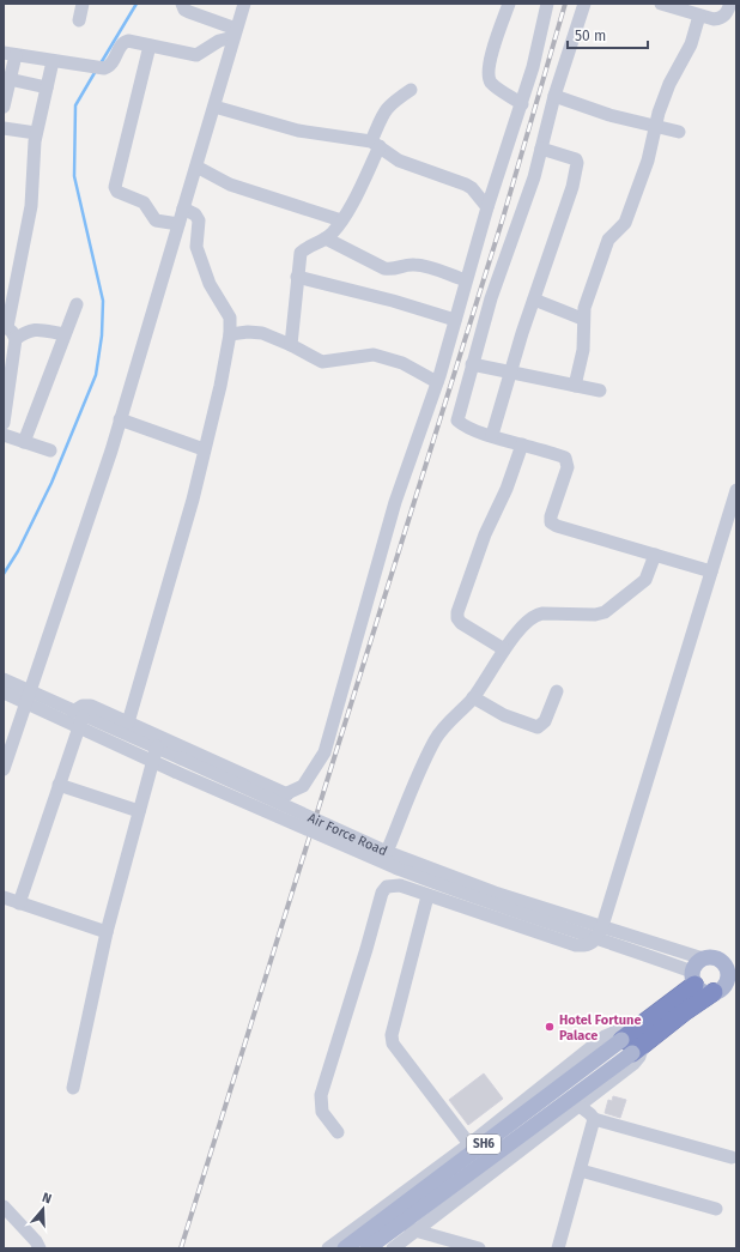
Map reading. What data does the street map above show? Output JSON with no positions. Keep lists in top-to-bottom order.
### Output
{
  "streets": {
    "highway": ["SH6"],
    "street": ["Air Force Road"]
  },
  "crossings": [
    ["Air Force Road", "SH6"]
  ],
  "places": ["Hotel Fortune Palace"],
  "scale_bar": "50 m",
  "north": "top"
}
